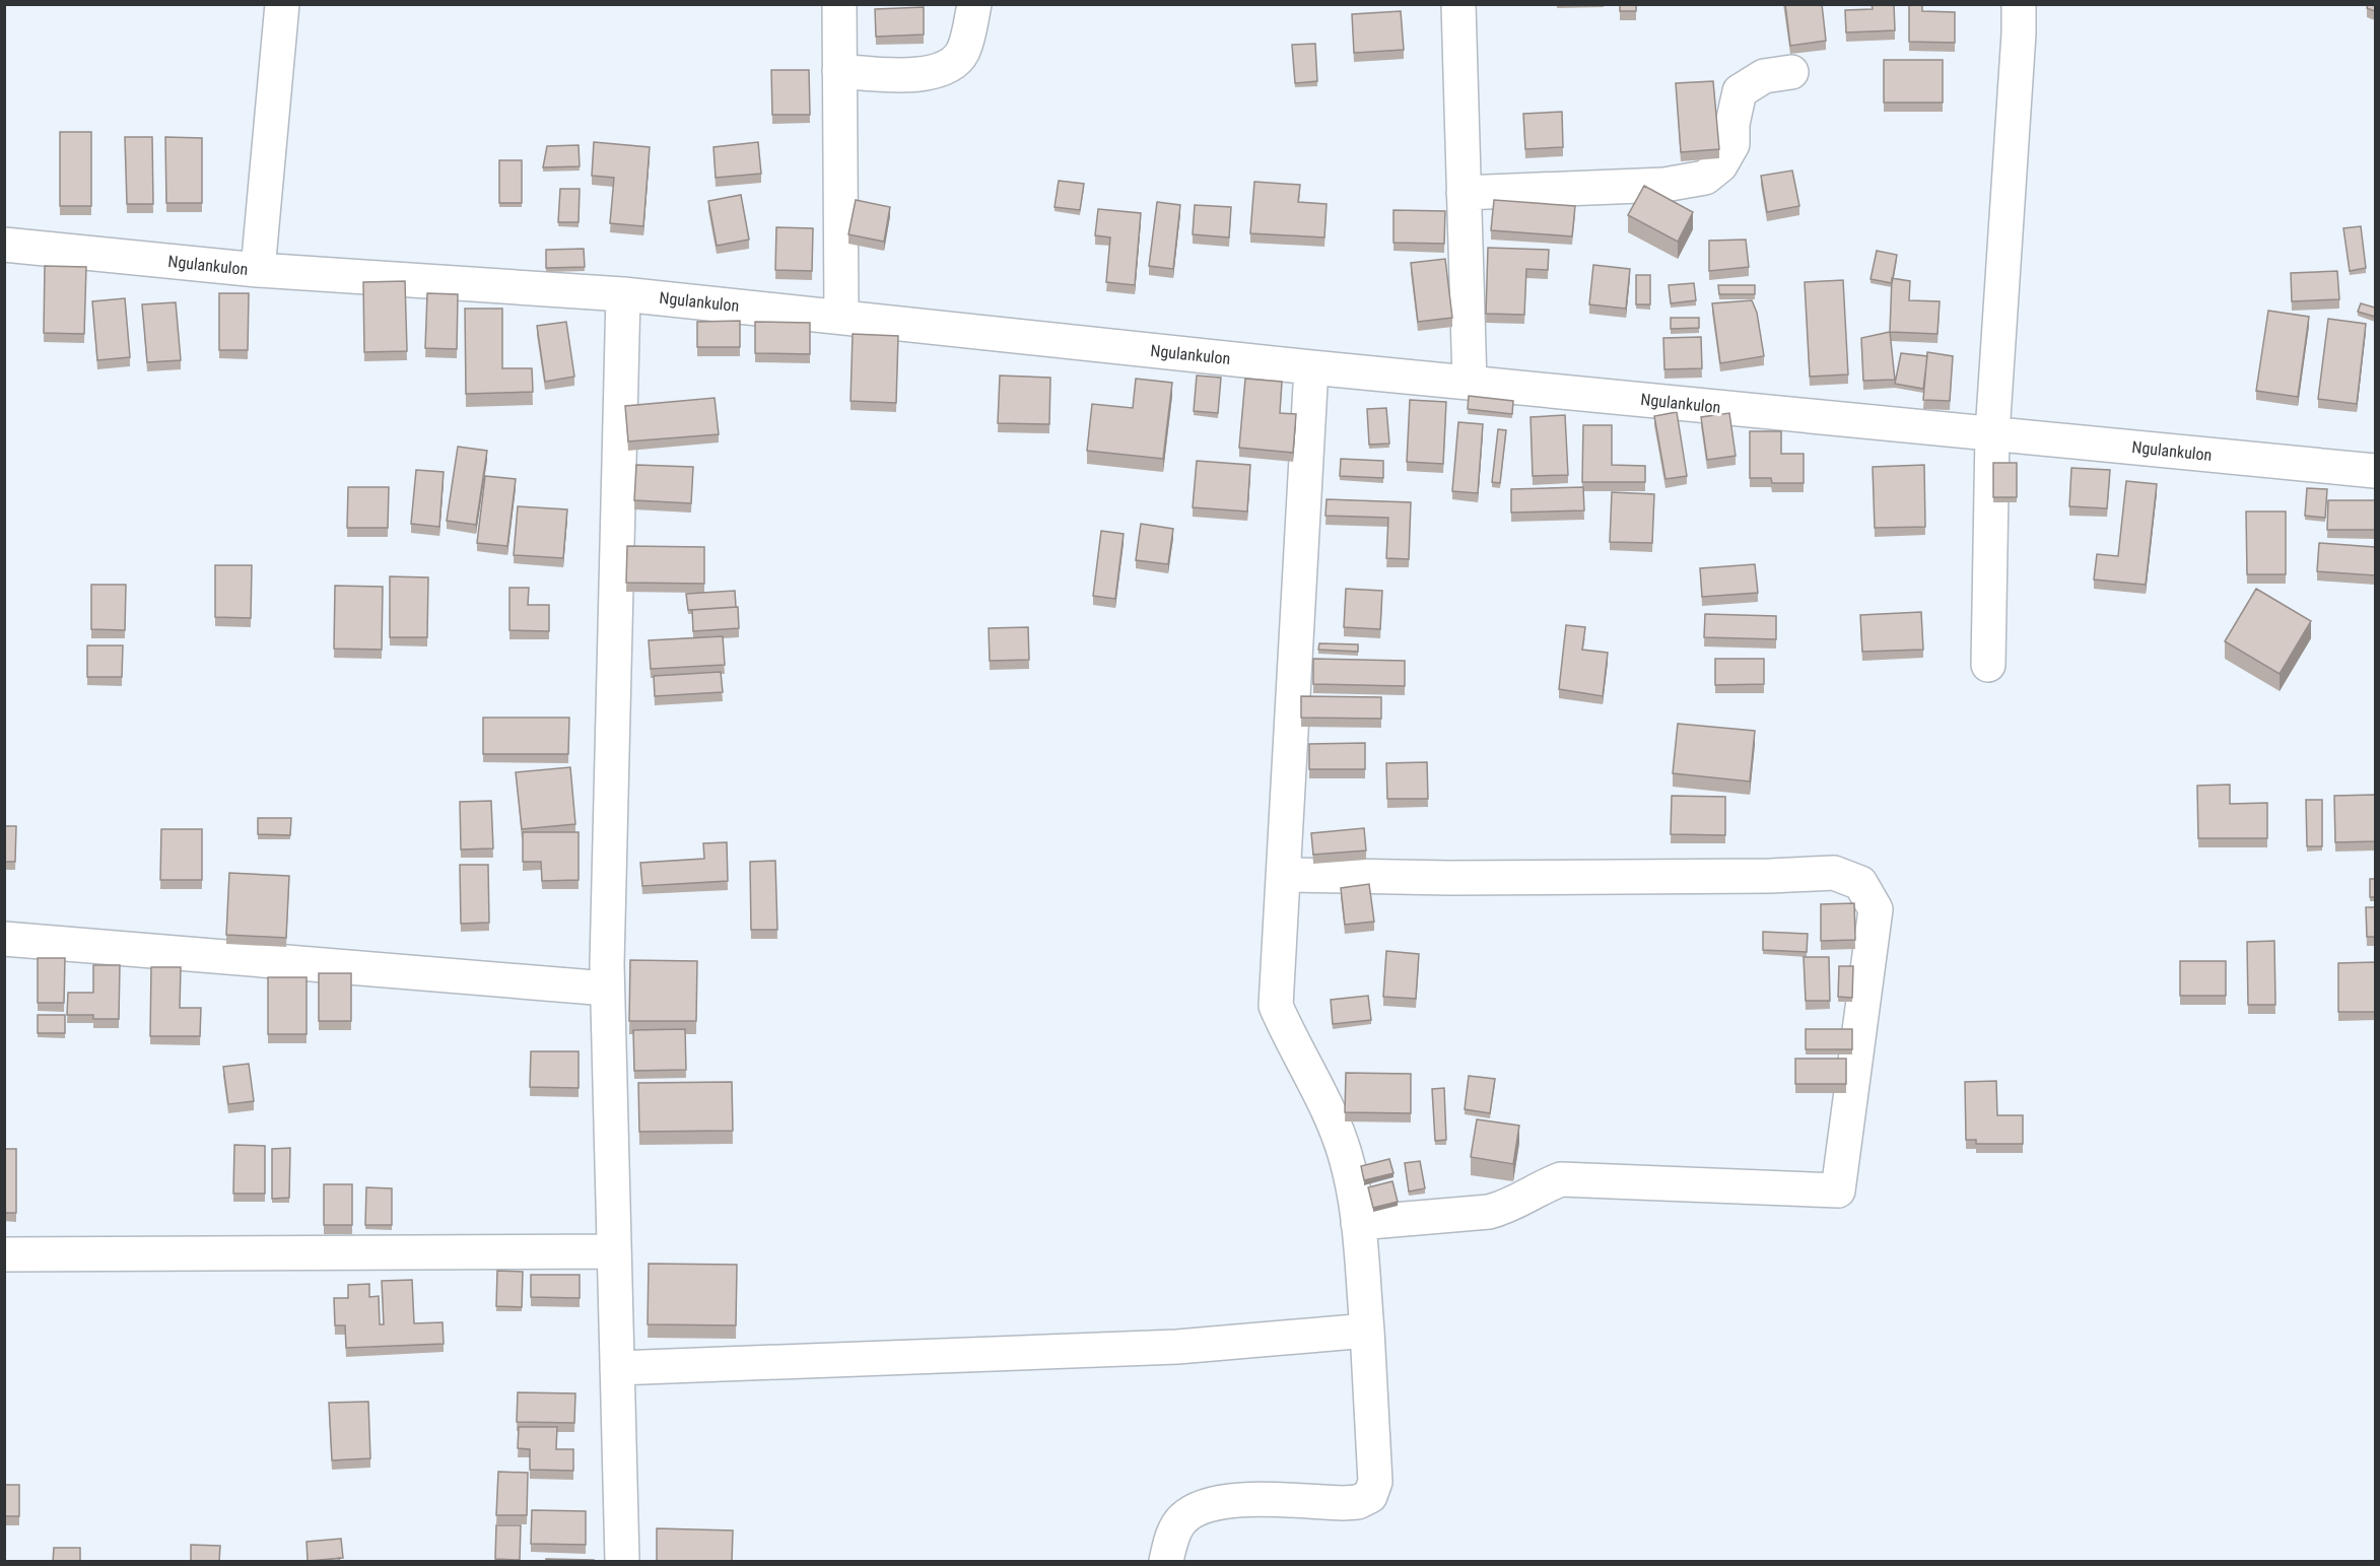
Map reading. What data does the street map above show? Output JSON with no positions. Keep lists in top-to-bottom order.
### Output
{
  "streets": {
    "street": ["Ngulankulon"]
  }
}
